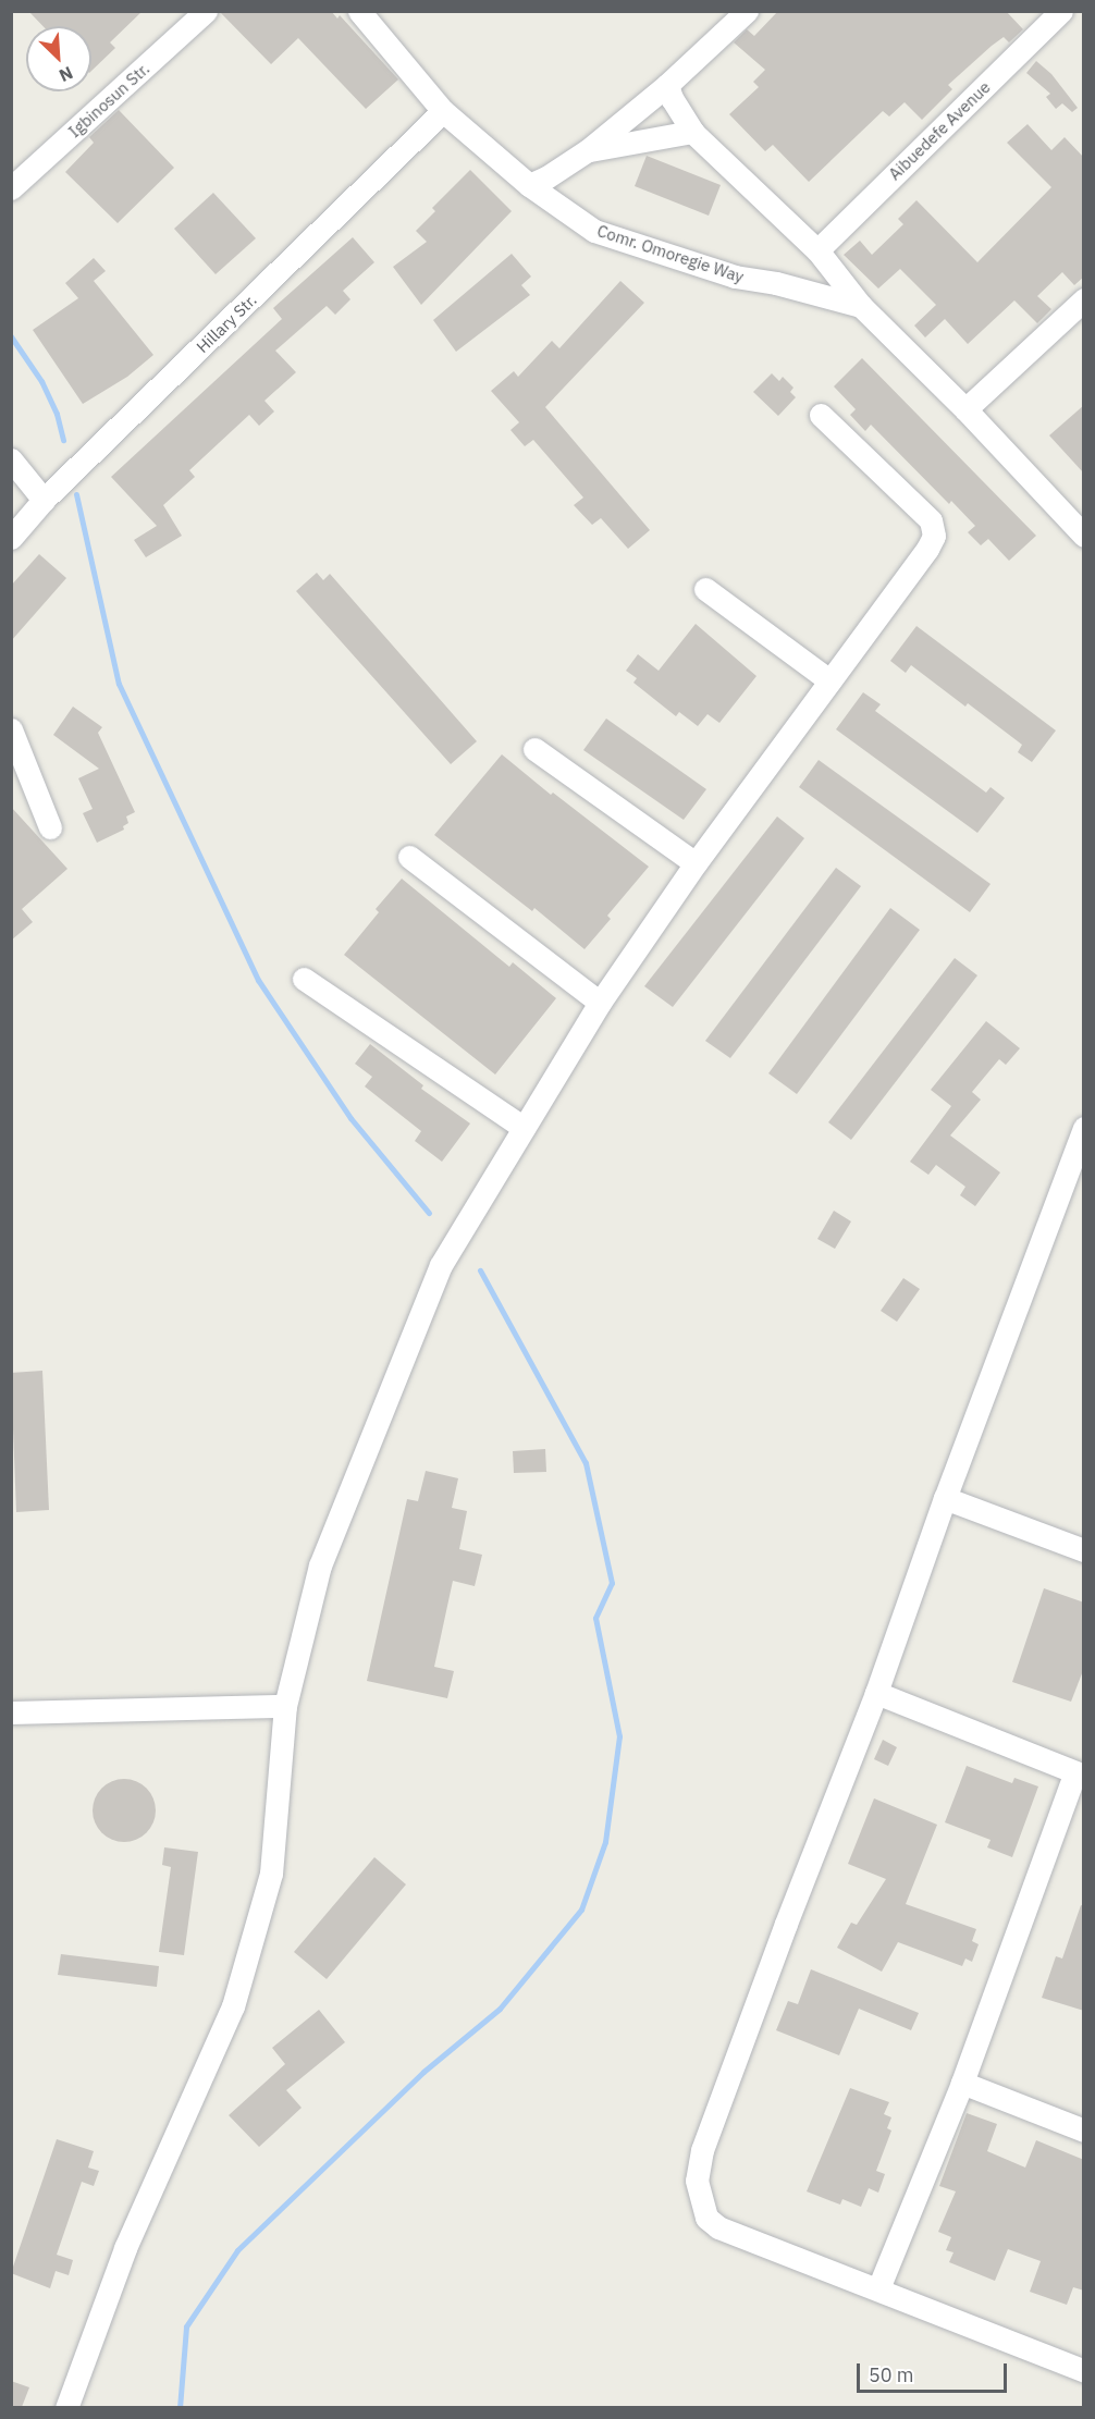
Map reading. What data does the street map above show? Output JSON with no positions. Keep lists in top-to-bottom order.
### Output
{
  "streets": {
    "street": [
      "Igbinosun Str.",
      "Aibuedefe Avenue",
      "Comr. Omoregie Way",
      "Hillary Str."
    ]
  },
  "crossings": [
    ["Comr. Omoregie Way", "Hillary Str."]
  ],
  "scale_bar": "50 m",
  "north": "bottom right"
}
